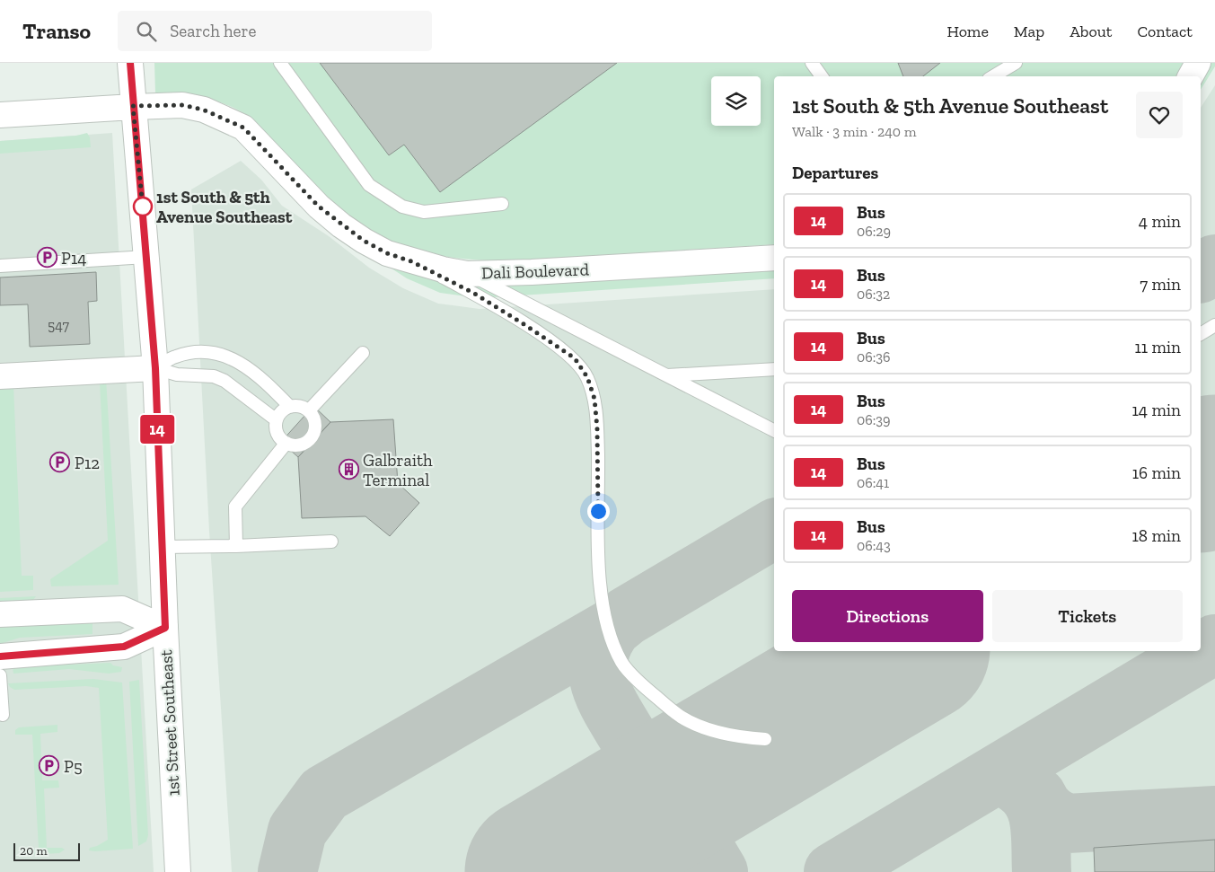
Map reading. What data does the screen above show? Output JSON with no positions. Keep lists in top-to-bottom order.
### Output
{
  "streets": {
    "street": ["Dali Boulevard", "1st Street Southeast"]
  },
  "crossings": [
    ["Dali Boulevard", "1st Street Southeast"]
  ],
  "places": {
    "other": ["1st South & 5th Avenue Southeast"],
    "parking": ["P14", "P12", "P5"],
    "building": ["Galbraith Terminal"]
  },
  "lines": ["bus line 14"],
  "house_numbers": ["547"],
  "scale_bar": "20 m",
  "page": {
    "header": "Transo",
    "search": "Search here",
    "nav": [
      "Home",
      "Map",
      "About",
      "Contact"
    ],
    "on_map": "14",
    "heading": [
      ["1st South & 5th Avenue Southeast", "Walk · 3 min · 240 m"],
      "Departures"
    ],
    "list": [
      {
        "mark": "14",
        "name": "Bus",
        "note": "06:29",
        "value": "4 min"
      },
      {
        "mark": "14",
        "name": "Bus",
        "note": "06:32",
        "value": "7 min"
      },
      {
        "mark": "14",
        "name": "Bus",
        "note": "06:36",
        "value": "11 min"
      },
      {
        "mark": "14",
        "name": "Bus",
        "note": "06:39",
        "value": "14 min"
      },
      {
        "mark": "14",
        "name": "Bus",
        "note": "06:41",
        "value": "16 min"
      },
      {
        "mark": "14",
        "name": "Bus",
        "note": "06:43",
        "value": "18 min"
      }
    ],
    "buttons": ["Directions", "Tickets"],
    "scale": "20 m"
  }
}
